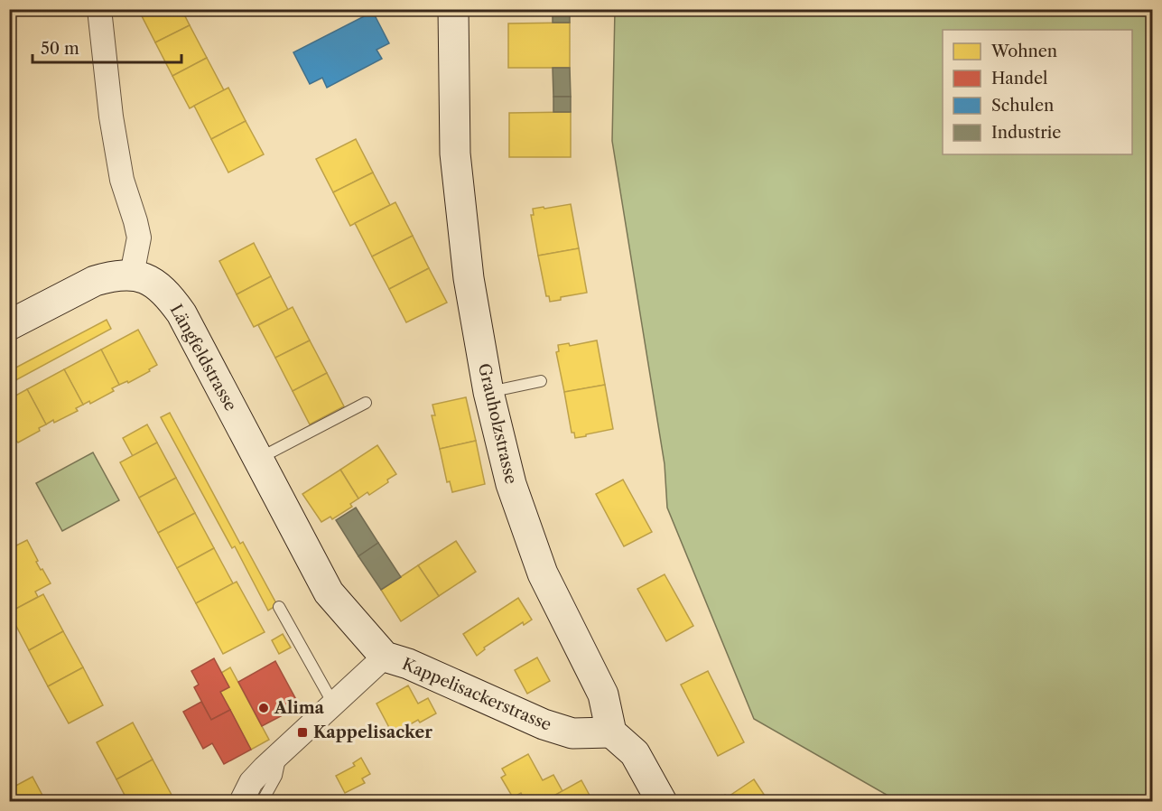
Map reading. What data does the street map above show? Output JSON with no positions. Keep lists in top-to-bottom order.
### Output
{
  "streets": {
    "street": ["Längfeldstrasse", "Grauholzstrasse", "Kappelisackerstrasse"]
  },
  "crossings": [
    ["Längfeldstrasse", "Kappelisackerstrasse"],
    ["Grauholzstrasse", "Kappelisackerstrasse"]
  ],
  "places": {
    "other": ["Alima"],
    "transit": ["Kappelisacker"]
  },
  "legend": [
    "Wohnen",
    "Handel",
    "Schulen",
    "Industrie"
  ],
  "scale_bar": "50 m"
}
